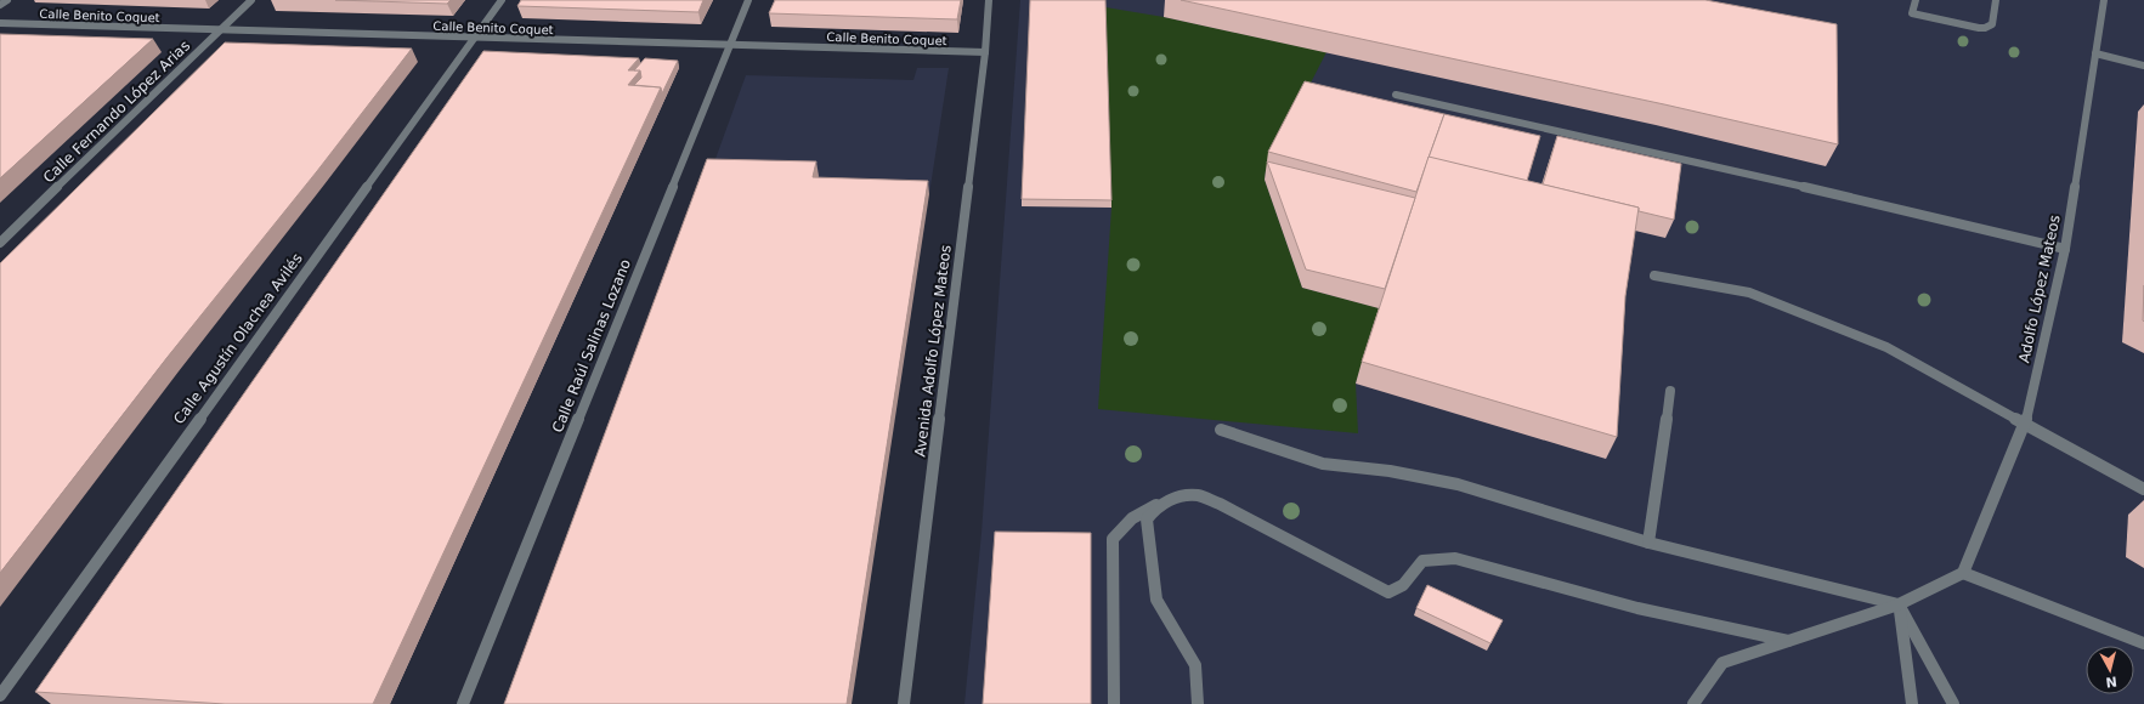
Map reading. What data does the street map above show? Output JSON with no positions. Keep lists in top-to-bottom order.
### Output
{
  "streets": {
    "street": [
      "Calle Benito Coquet",
      "Calle Fernando López Arias",
      "Adolfo López Mateos",
      "Calle Agustín Olachea Avilés",
      "Calle Raúl Salinas Lozano",
      "Avenida Adolfo López Mateos"
    ]
  },
  "crossings": [
    ["Calle Benito Coquet", "Calle Fernando López Arias"],
    ["Calle Benito Coquet", "Calle Agustín Olachea Avilés"],
    ["Calle Benito Coquet", "Calle Raúl Salinas Lozano"],
    ["Calle Benito Coquet", "Avenida Adolfo López Mateos"]
  ],
  "north": "bottom"
}
